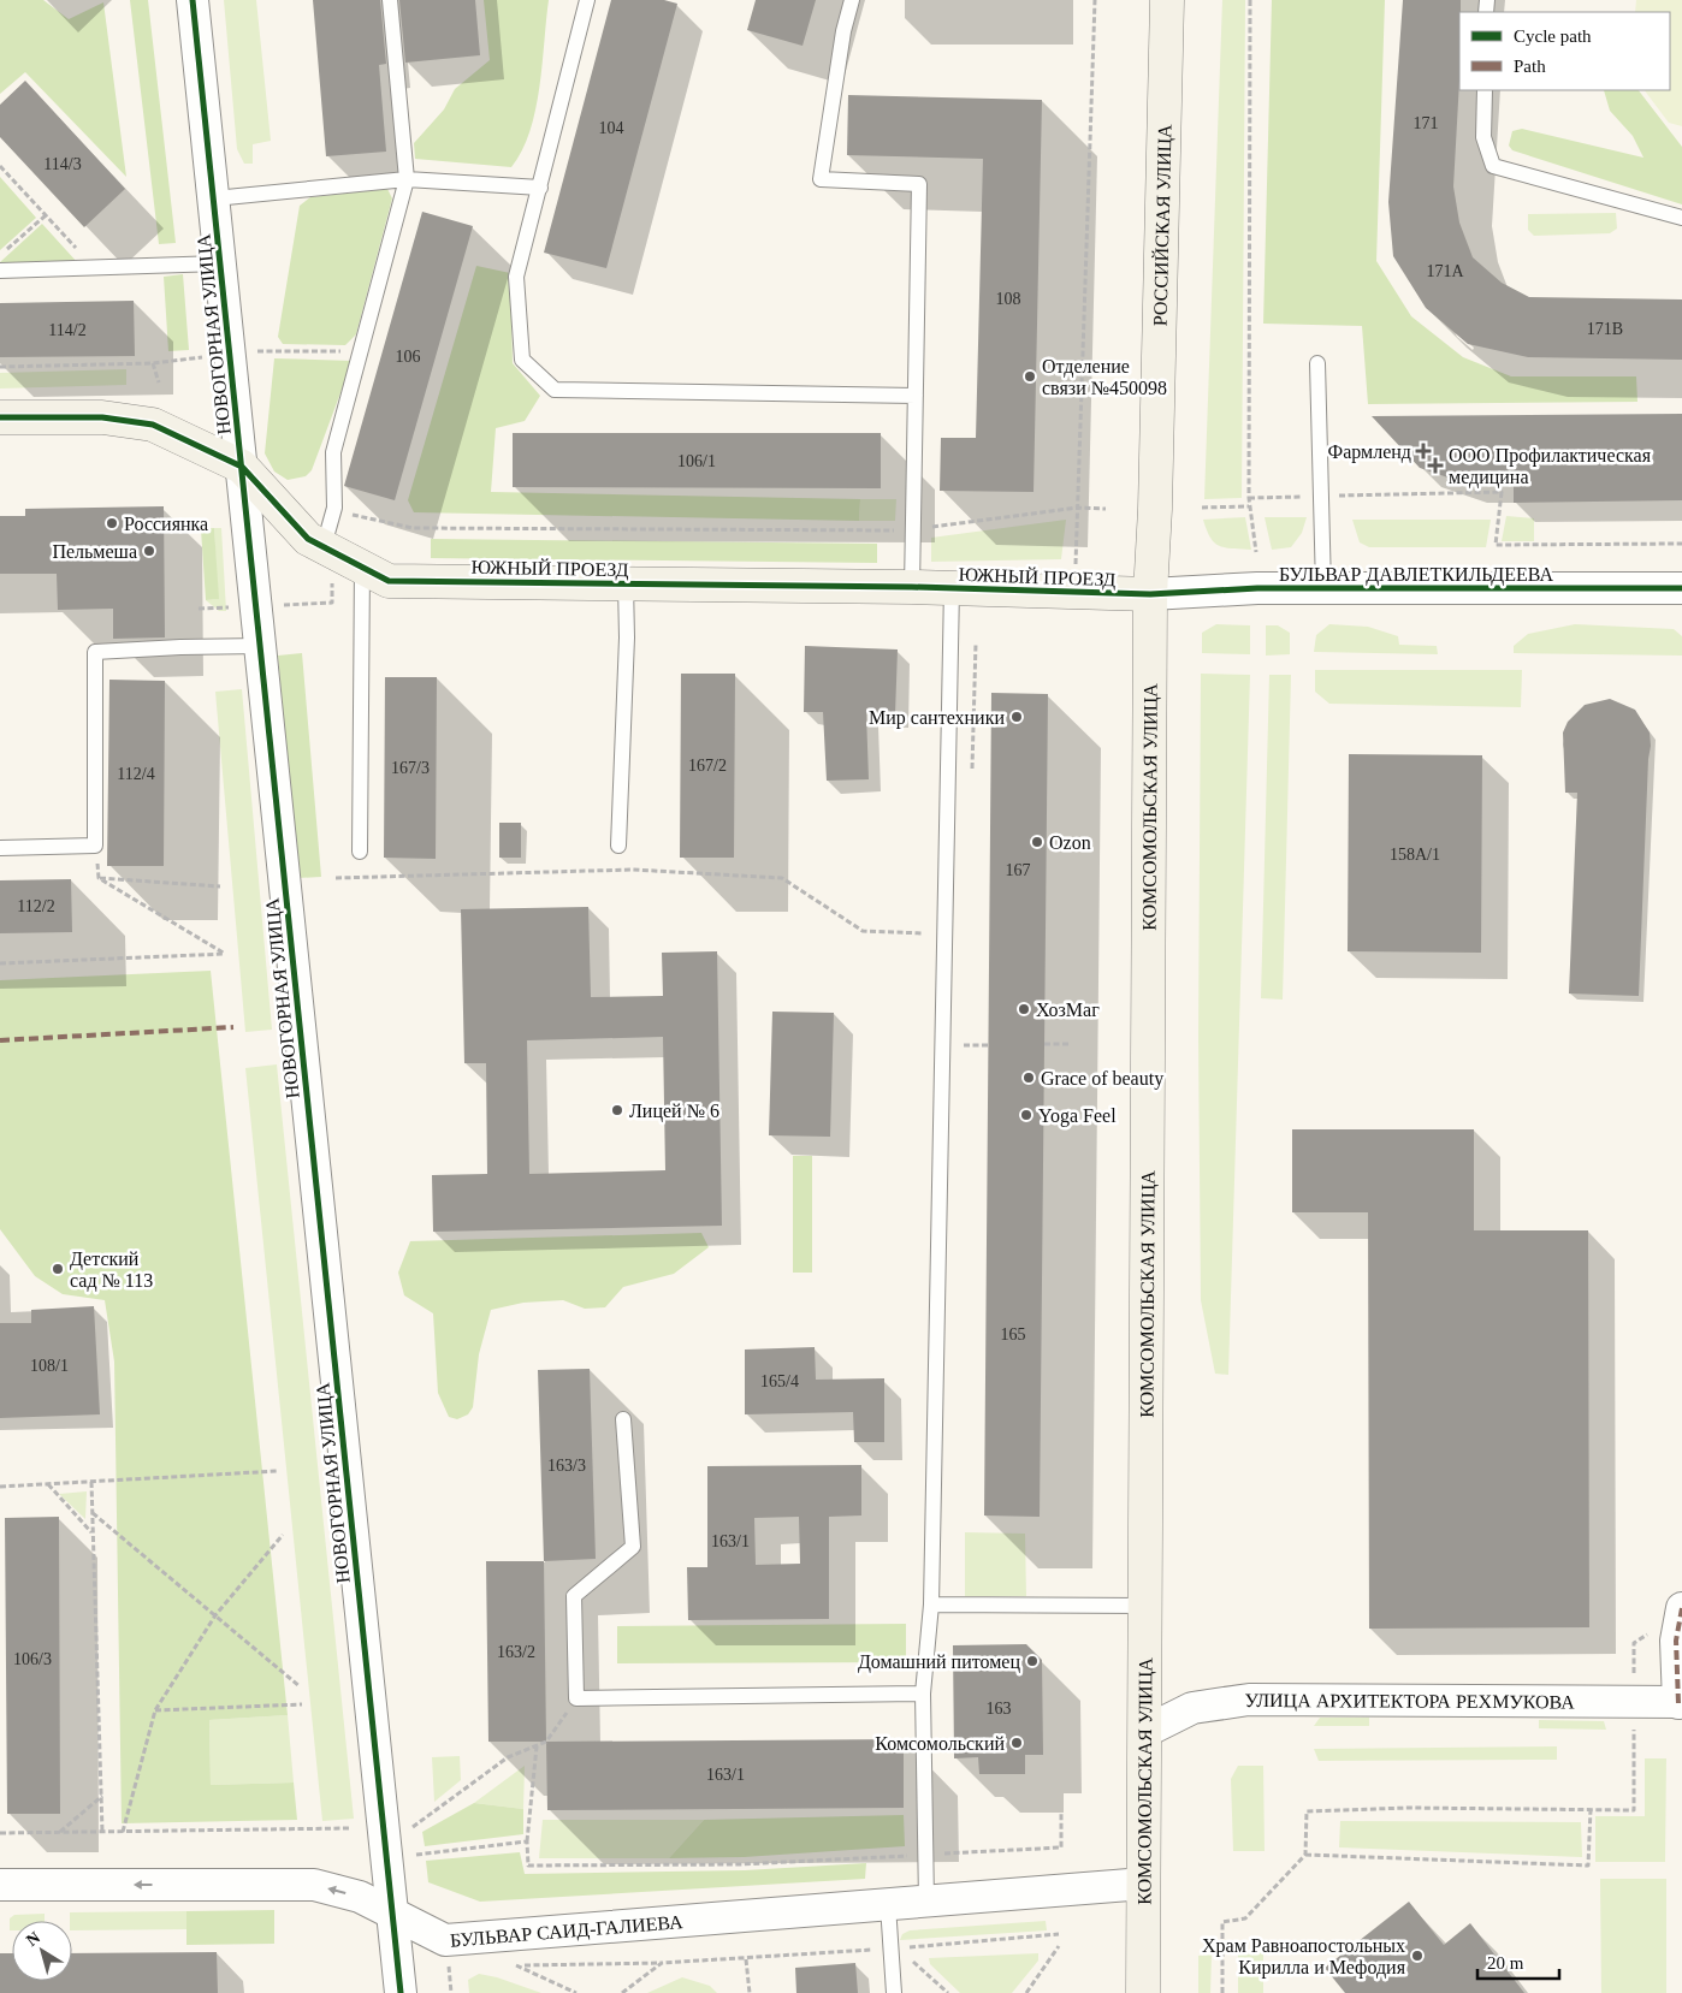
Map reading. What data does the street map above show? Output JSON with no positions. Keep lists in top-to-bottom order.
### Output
{
  "streets": {
    "main road": ["РОССИЙСКАЯ УЛИЦА", "ЮЖНЫЙ ПРОЕЗД", "КОМСОМОЛЬСКАЯ УЛИЦА"],
    "street": [
      "НОВОГОРНАЯ УЛИЦА",
      "БУЛЬВАР ДАВЛЕТКИЛЬДЕЕВА",
      "УЛИЦА АРХИТЕКТОРА РЕХМУКОВА",
      "БУЛЬВАР САИД-ГАЛИЕВА"
    ]
  },
  "crossings": [
    ["РОССИЙСКАЯ УЛИЦА", "ЮЖНЫЙ ПРОЕЗД"],
    ["РОССИЙСКАЯ УЛИЦА", "БУЛЬВАР ДАВЛЕТКИЛЬДЕЕВА"],
    ["РОССИЙСКАЯ УЛИЦА", "КОМСОМОЛЬСКАЯ УЛИЦА"],
    ["НОВОГОРНАЯ УЛИЦА", "ЮЖНЫЙ ПРОЕЗД"],
    ["НОВОГОРНАЯ УЛИЦА", "БУЛЬВАР САИД-ГАЛИЕВА"],
    ["ЮЖНЫЙ ПРОЕЗД", "БУЛЬВАР ДАВЛЕТКИЛЬДЕЕВА"],
    ["ЮЖНЫЙ ПРОЕЗД", "КОМСОМОЛЬСКАЯ УЛИЦА"],
    ["БУЛЬВАР ДАВЛЕТКИЛЬДЕЕВА", "КОМСОМОЛЬСКАЯ УЛИЦА"],
    ["КОМСОМОЛЬСКАЯ УЛИЦА", "УЛИЦА АРХИТЕКТОРА РЕХМУКОВА"],
    ["КОМСОМОЛЬСКАЯ УЛИЦА", "БУЛЬВАР САИД-ГАЛИЕВА"]
  ],
  "places": {
    "other": [
      "Отделение связи №450098",
      "Россиянка",
      "Пельмеша",
      "Мир сантехники",
      "Ozon",
      "ХозМаг",
      "Grace of beauty",
      "Лицей № 6",
      "Yoga Feel",
      "Детский сад № 113",
      "Домашний питомец",
      "Комсомольский",
      "Храм Равноапостольных Кирилла и Мефодия"
    ],
    "health": ["Фармленд", "ООО Профилактическая медицина"]
  },
  "house_numbers": [
    "171",
    "104",
    "114/3",
    "171А",
    "108",
    "171В",
    "114/2",
    "106",
    "106/1",
    "167/2",
    "167/3",
    "112/4",
    "158А/1",
    "167",
    "112/2",
    "165",
    "108/1",
    "165/4",
    "163/3",
    "163/1",
    "163/2",
    "106/3",
    "163",
    "163/1"
  ],
  "legend": ["Cycle path", "Path"],
  "scale_bar": "20 m",
  "north": "top left"
}
